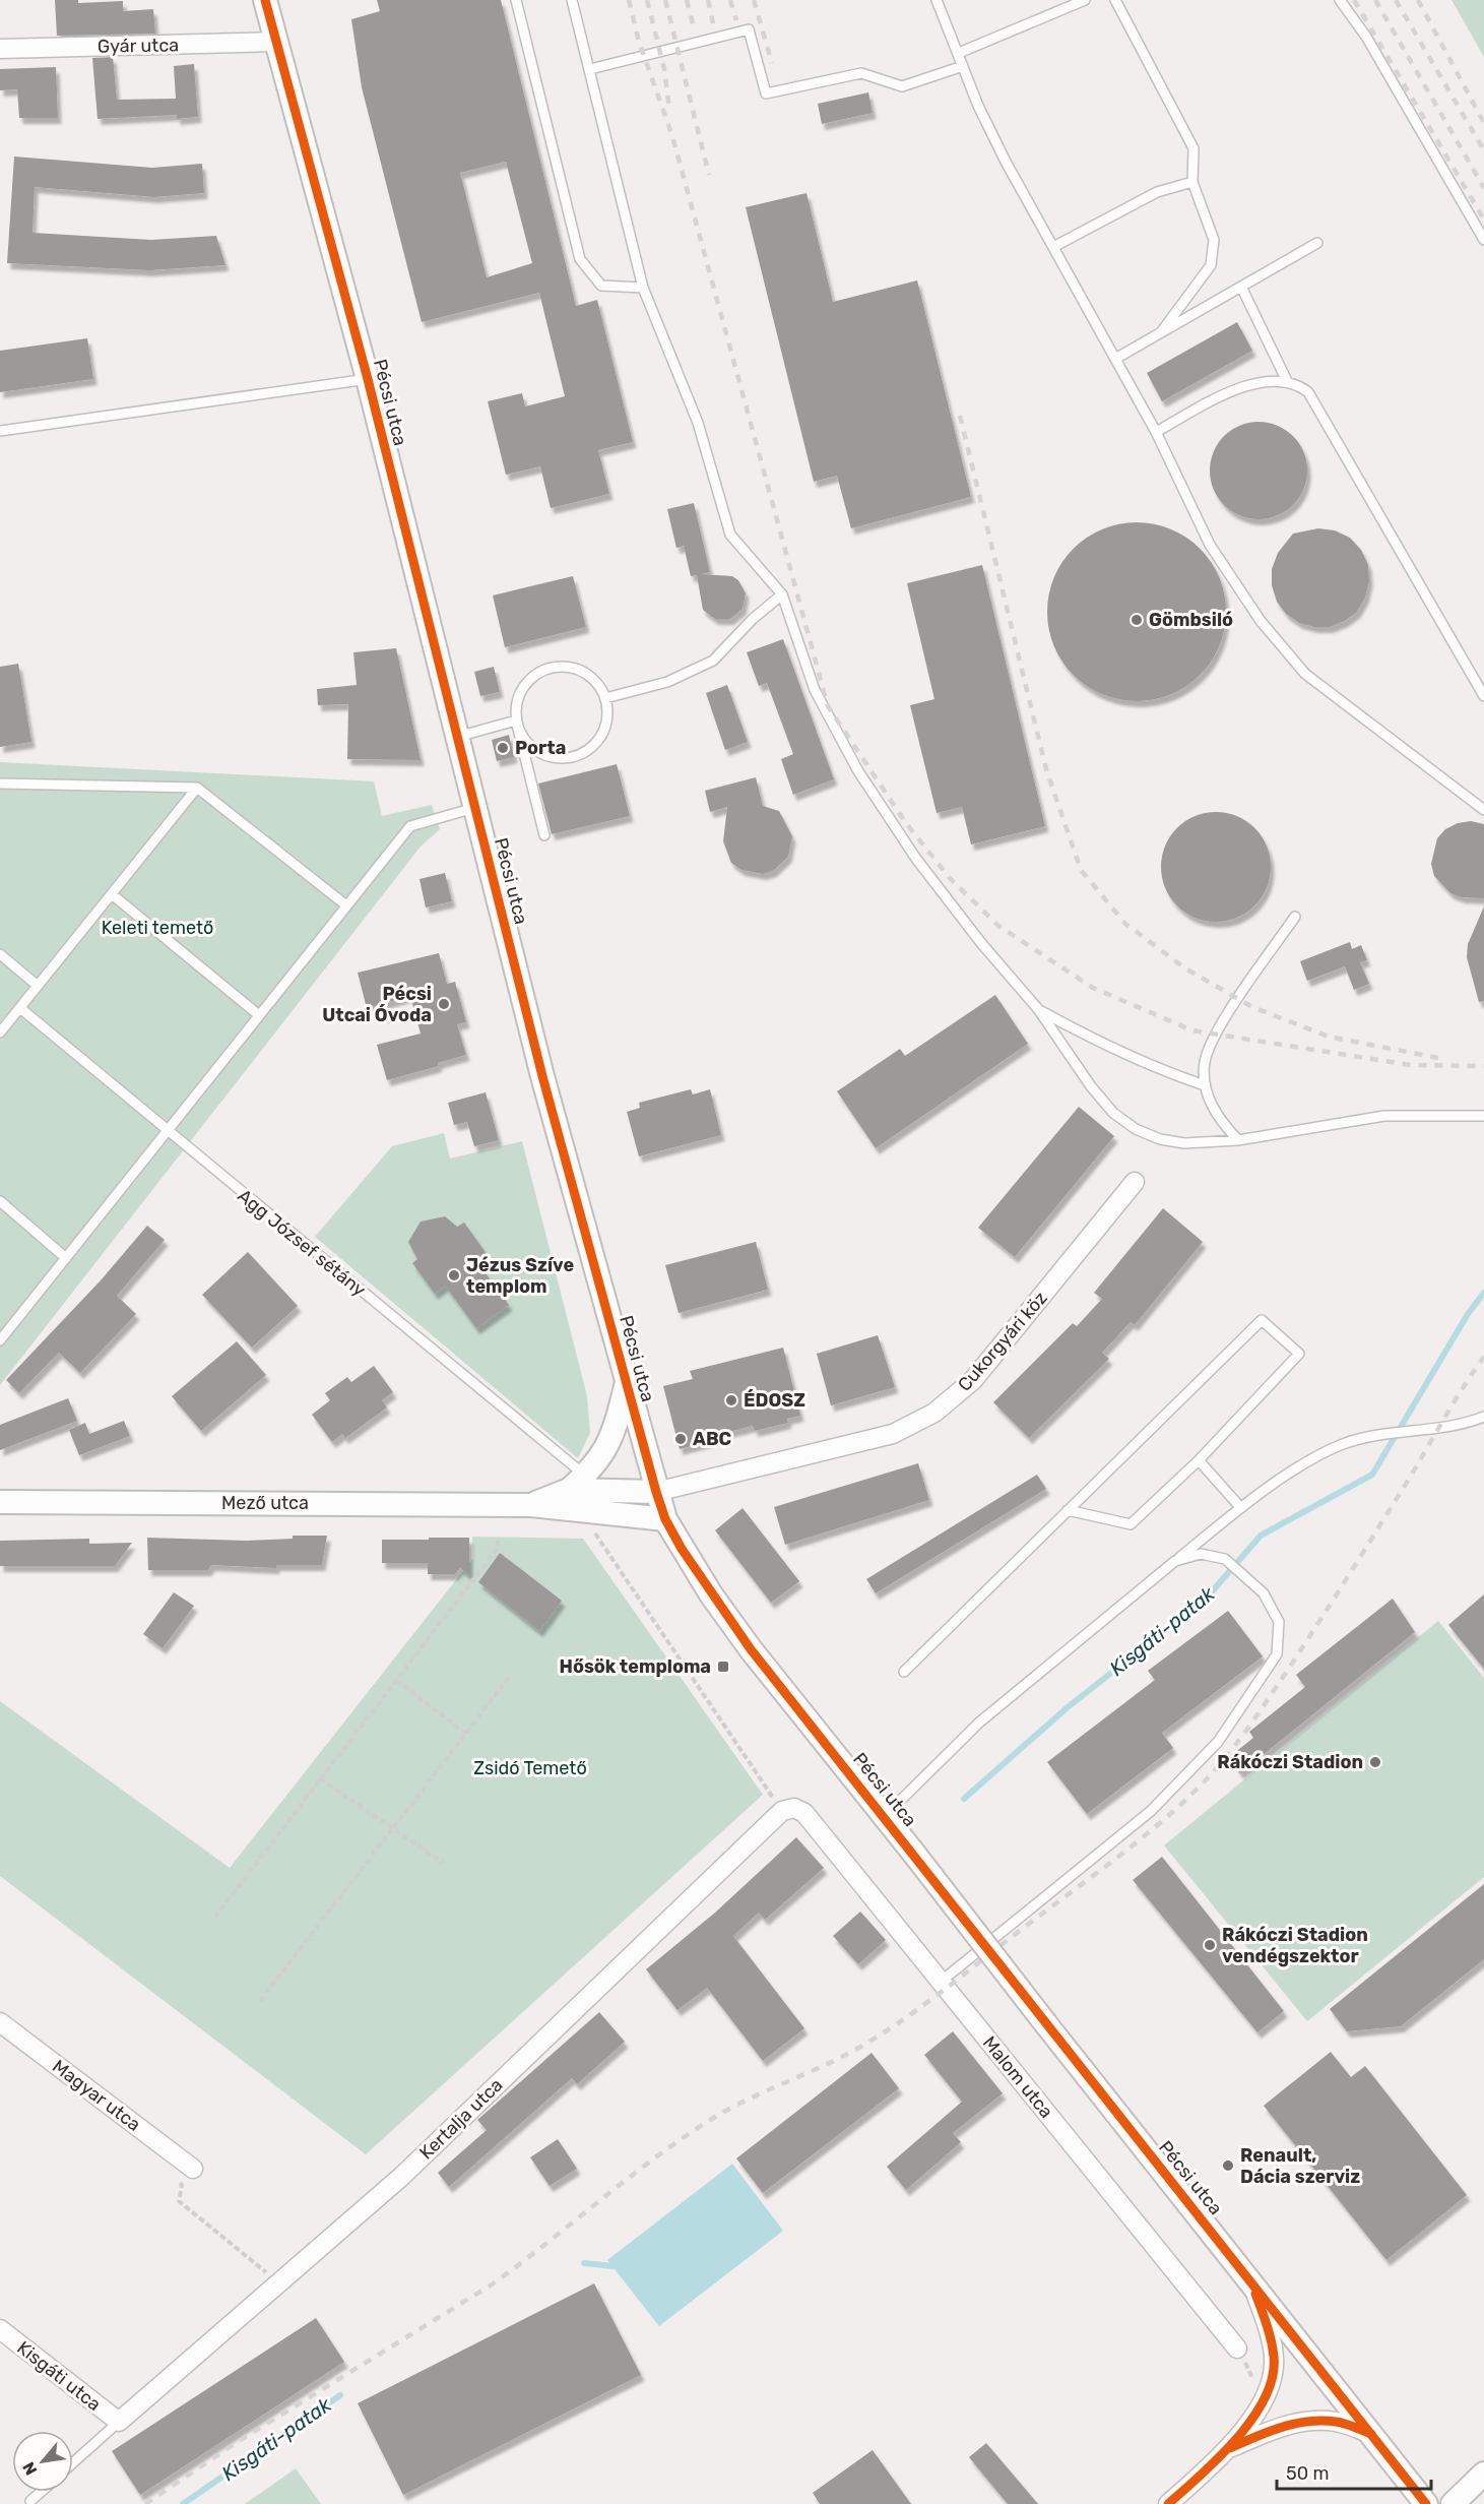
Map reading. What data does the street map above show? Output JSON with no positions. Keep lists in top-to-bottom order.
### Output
{
  "streets": {
    "street": [
      "Gyár utca",
      "Pécsi utca",
      "Cukorgyári köz",
      "Mező utca",
      "Malom utca",
      "Magyar utca",
      "Kertalja utca",
      "Kisgáti utca"
    ],
    "lane": ["Agg József sétány"]
  },
  "crossings": [
    ["Gyár utca", "Pécsi utca"],
    ["Pécsi utca", "Cukorgyári köz"],
    ["Agg József sétány", "Mező utca"],
    ["Malom utca", "Kertalja utca"],
    ["Kertalja utca", "Kisgáti utca"]
  ],
  "water": ["Kisgáti-patak"],
  "parks": ["Keleti temető", "Zsidó Temető"],
  "places": {
    "other": [
      "Gömbsiló",
      "Porta",
      "Pécsi Utcai Óvoda",
      "Jézus Szíve templom",
      "ÉDOSZ",
      "ABC",
      "Rákóczi Stadion",
      "Rákóczi Stadion vendégszektor",
      "Renault, Dácia szerviz"
    ],
    "transit": ["Hősök temploma"]
  },
  "scale_bar": "50 m",
  "north": "bottom left"
}
